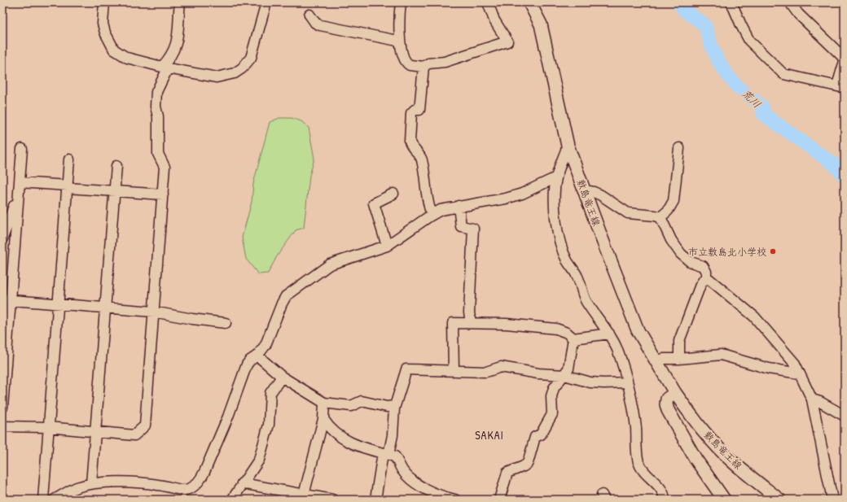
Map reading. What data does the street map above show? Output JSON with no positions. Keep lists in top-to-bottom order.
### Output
{
  "streets": {
    "main road": ["敷島竜王線"]
  },
  "districts": ["SAKAI"],
  "water": ["荒川"],
  "places": ["市立敷島北小学校"]
}
